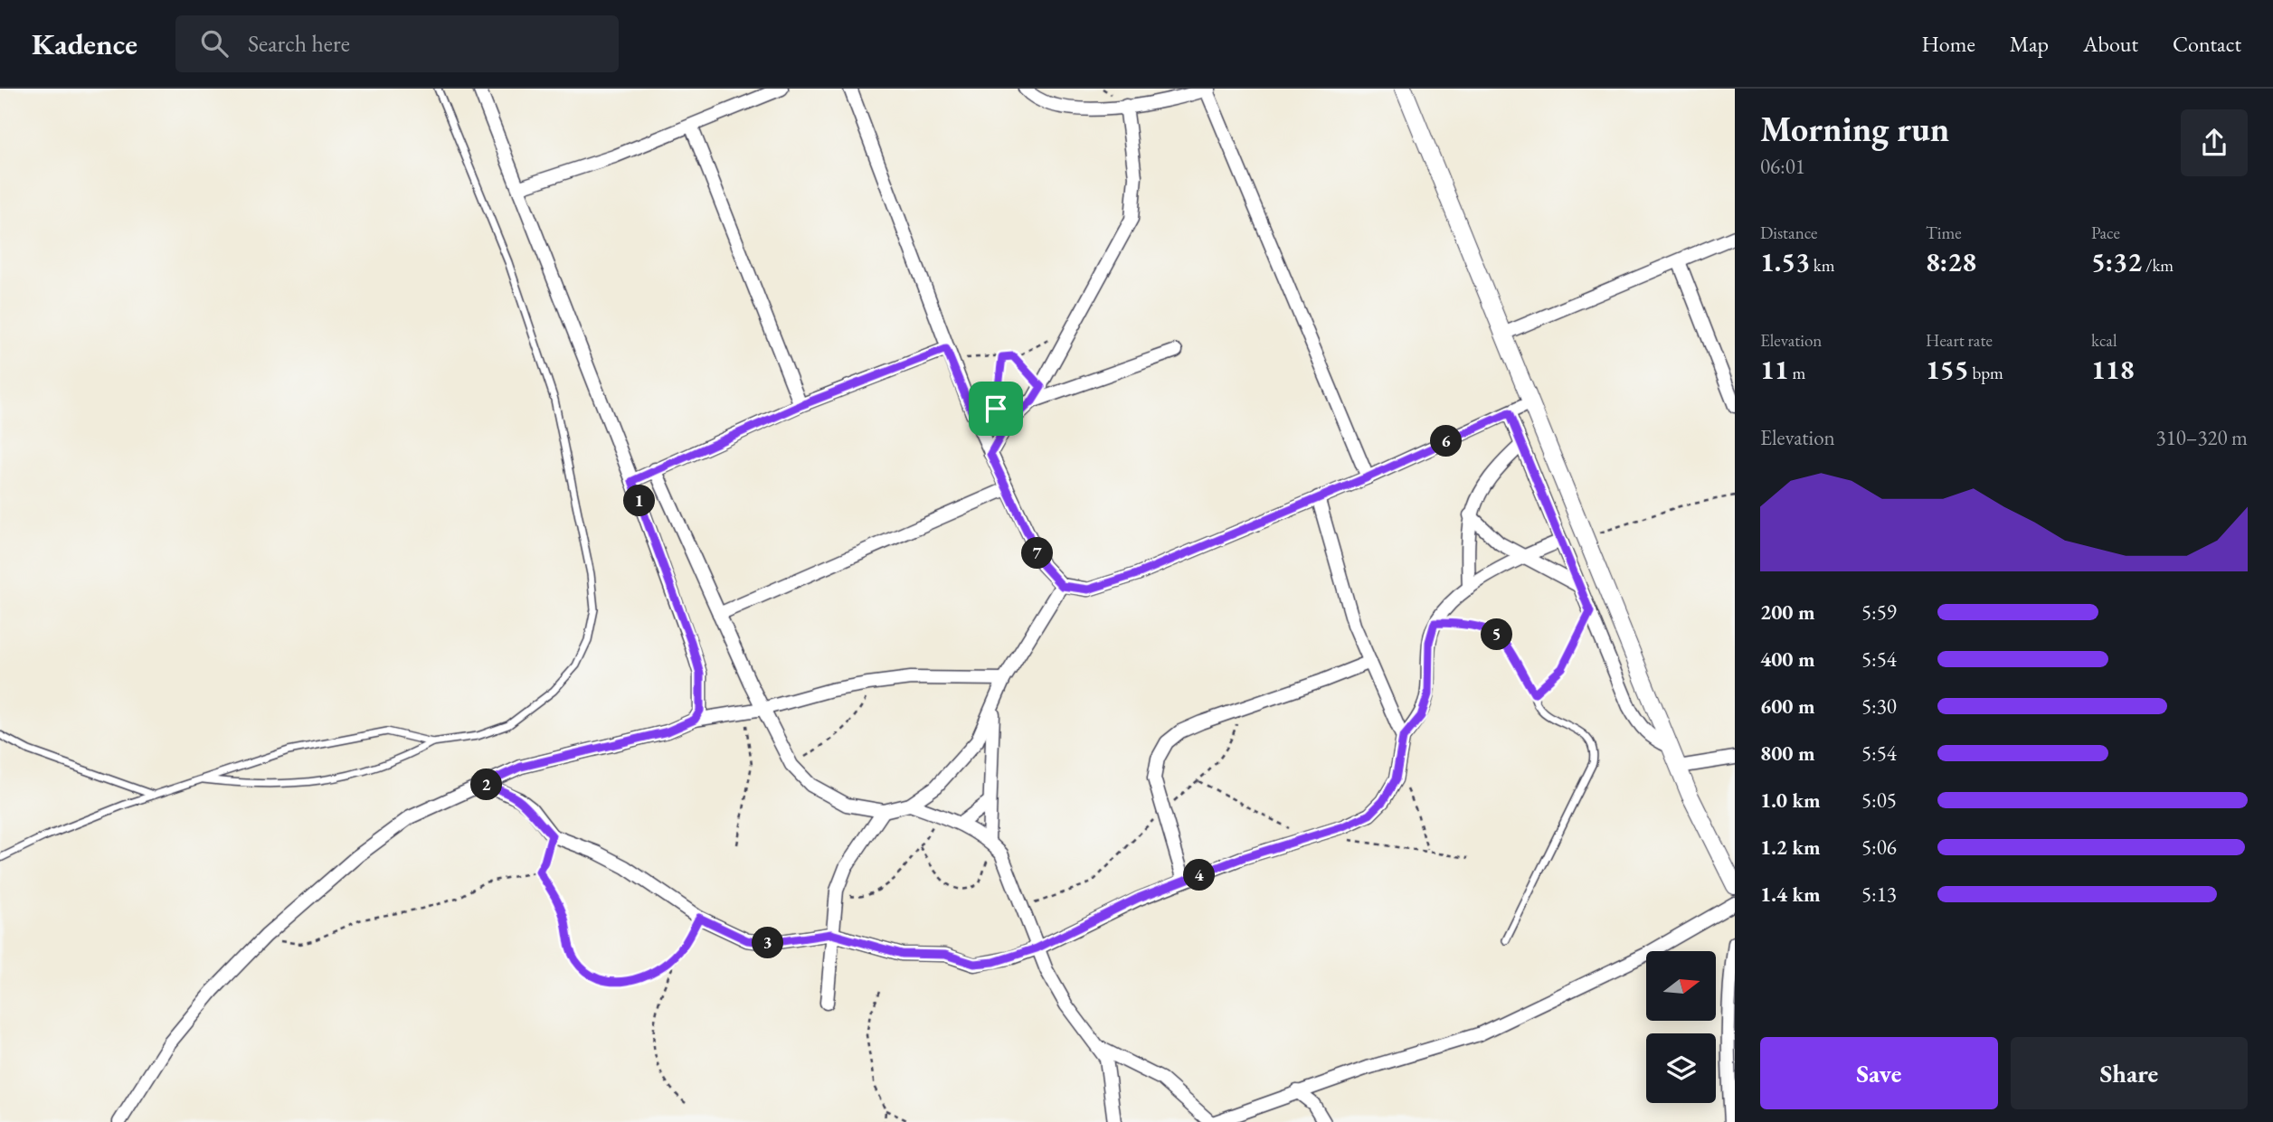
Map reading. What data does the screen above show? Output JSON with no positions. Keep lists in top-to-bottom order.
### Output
{
  "north": "right",
  "page": {
    "header": "Kadence",
    "search": "Search here",
    "nav": [
      "Home",
      "Map",
      "About",
      "Contact"
    ],
    "heading": ["Morning run", "06:01"],
    "stats": [
      ["Distance", "1.53 km"],
      ["Time", "8:28"],
      ["Pace", "5:32 /km"],
      ["Elevation", "11 m"],
      ["Heart rate", "155 bpm"],
      ["kcal", "118"]
    ],
    "chart": ["Elevation", "310–320 m"],
    "pins": [
      "6",
      "1",
      "7",
      "5",
      "2",
      "4",
      "3"
    ],
    "list": [
      {
        "name": "200 m",
        "note": "5:59"
      },
      {
        "name": "400 m",
        "note": "5:54"
      },
      {
        "name": "600 m",
        "note": "5:30"
      },
      {
        "name": "800 m",
        "note": "5:54"
      },
      {
        "name": "1.0 km",
        "note": "5:05"
      },
      {
        "name": "1.2 km",
        "note": "5:06"
      },
      {
        "name": "1.4 km",
        "note": "5:13"
      }
    ],
    "buttons": ["Save", "Share"]
  }
}
